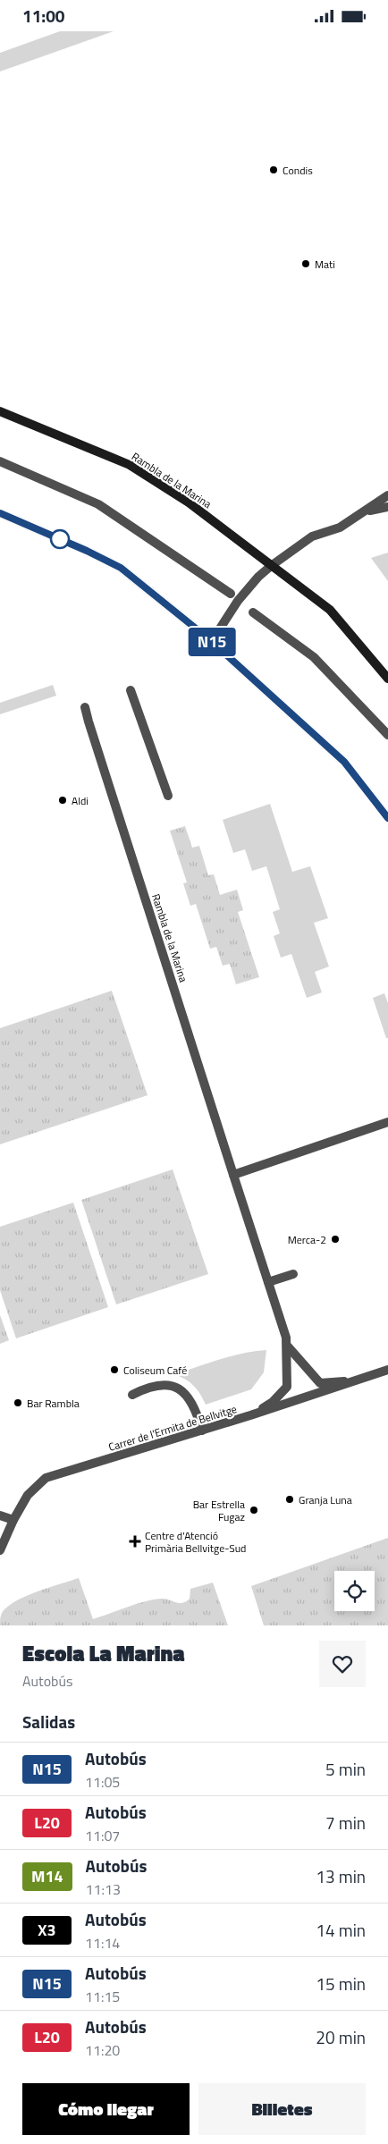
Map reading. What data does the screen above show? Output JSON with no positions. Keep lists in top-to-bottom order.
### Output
{
  "streets": {
    "street": ["Rambla de la Marina", "Carrer de l'Ermita de Bellvitge"]
  },
  "places": {
    "other": [
      "Condis",
      "Mati",
      "Aldi",
      "Merca-2",
      "Coliseum Café",
      "Bar Rambla",
      "Granja Luna",
      "Bar Estrella Fugaz"
    ],
    "health": ["Centre d'Atenció Primària Bellvitge-Sud"]
  },
  "lines": ["bus line N15"],
  "page": {
    "status": "11:00",
    "on_map": "N15",
    "heading": [
      ["Escola La Marina", "Autobús"],
      "Salidas"
    ],
    "list": [
      {
        "mark": "N15",
        "name": "Autobús",
        "note": "11:05",
        "value": "5 min"
      },
      {
        "mark": "L20",
        "name": "Autobús",
        "note": "11:07",
        "value": "7 min"
      },
      {
        "mark": "M14",
        "name": "Autobús",
        "note": "11:13",
        "value": "13 min"
      },
      {
        "mark": "X3",
        "name": "Autobús",
        "note": "11:14",
        "value": "14 min"
      },
      {
        "mark": "N15",
        "name": "Autobús",
        "note": "11:15",
        "value": "15 min"
      },
      {
        "mark": "L20",
        "name": "Autobús",
        "note": "11:20",
        "value": "20 min"
      }
    ],
    "buttons": ["Cómo llegar", "Billetes"]
  }
}
